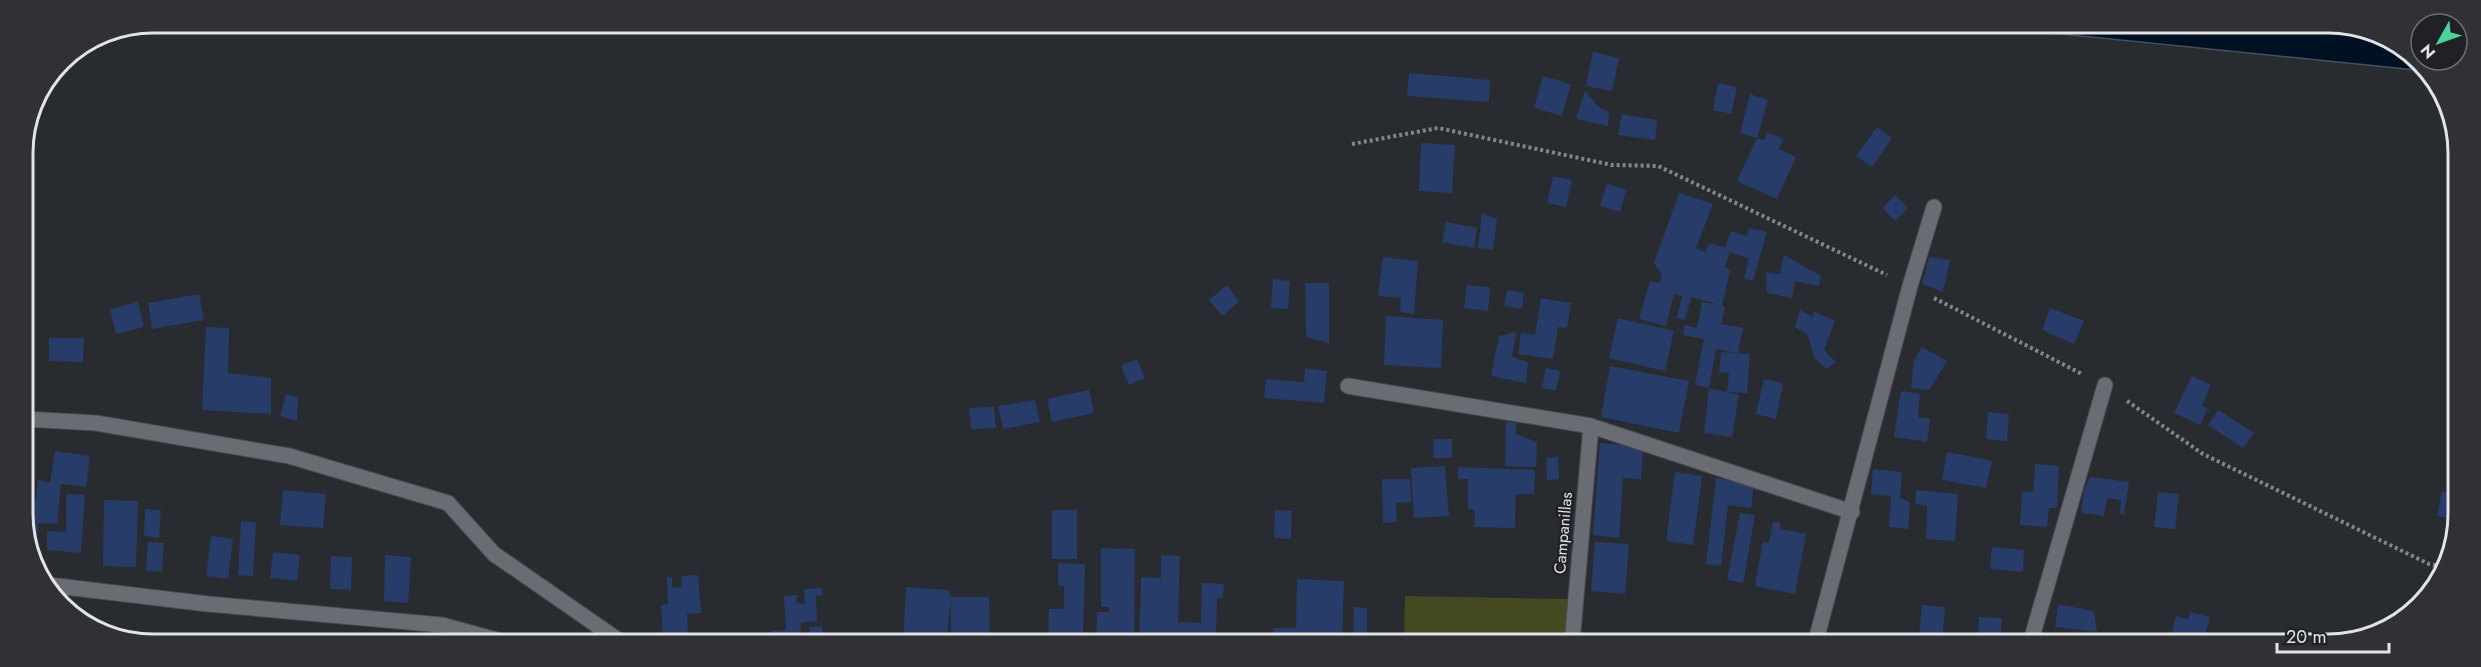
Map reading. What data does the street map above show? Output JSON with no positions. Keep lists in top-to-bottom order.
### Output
{
  "streets": {
    "street": ["Campanillas"]
  },
  "scale_bar": "20 m",
  "north": "bottom left"
}
